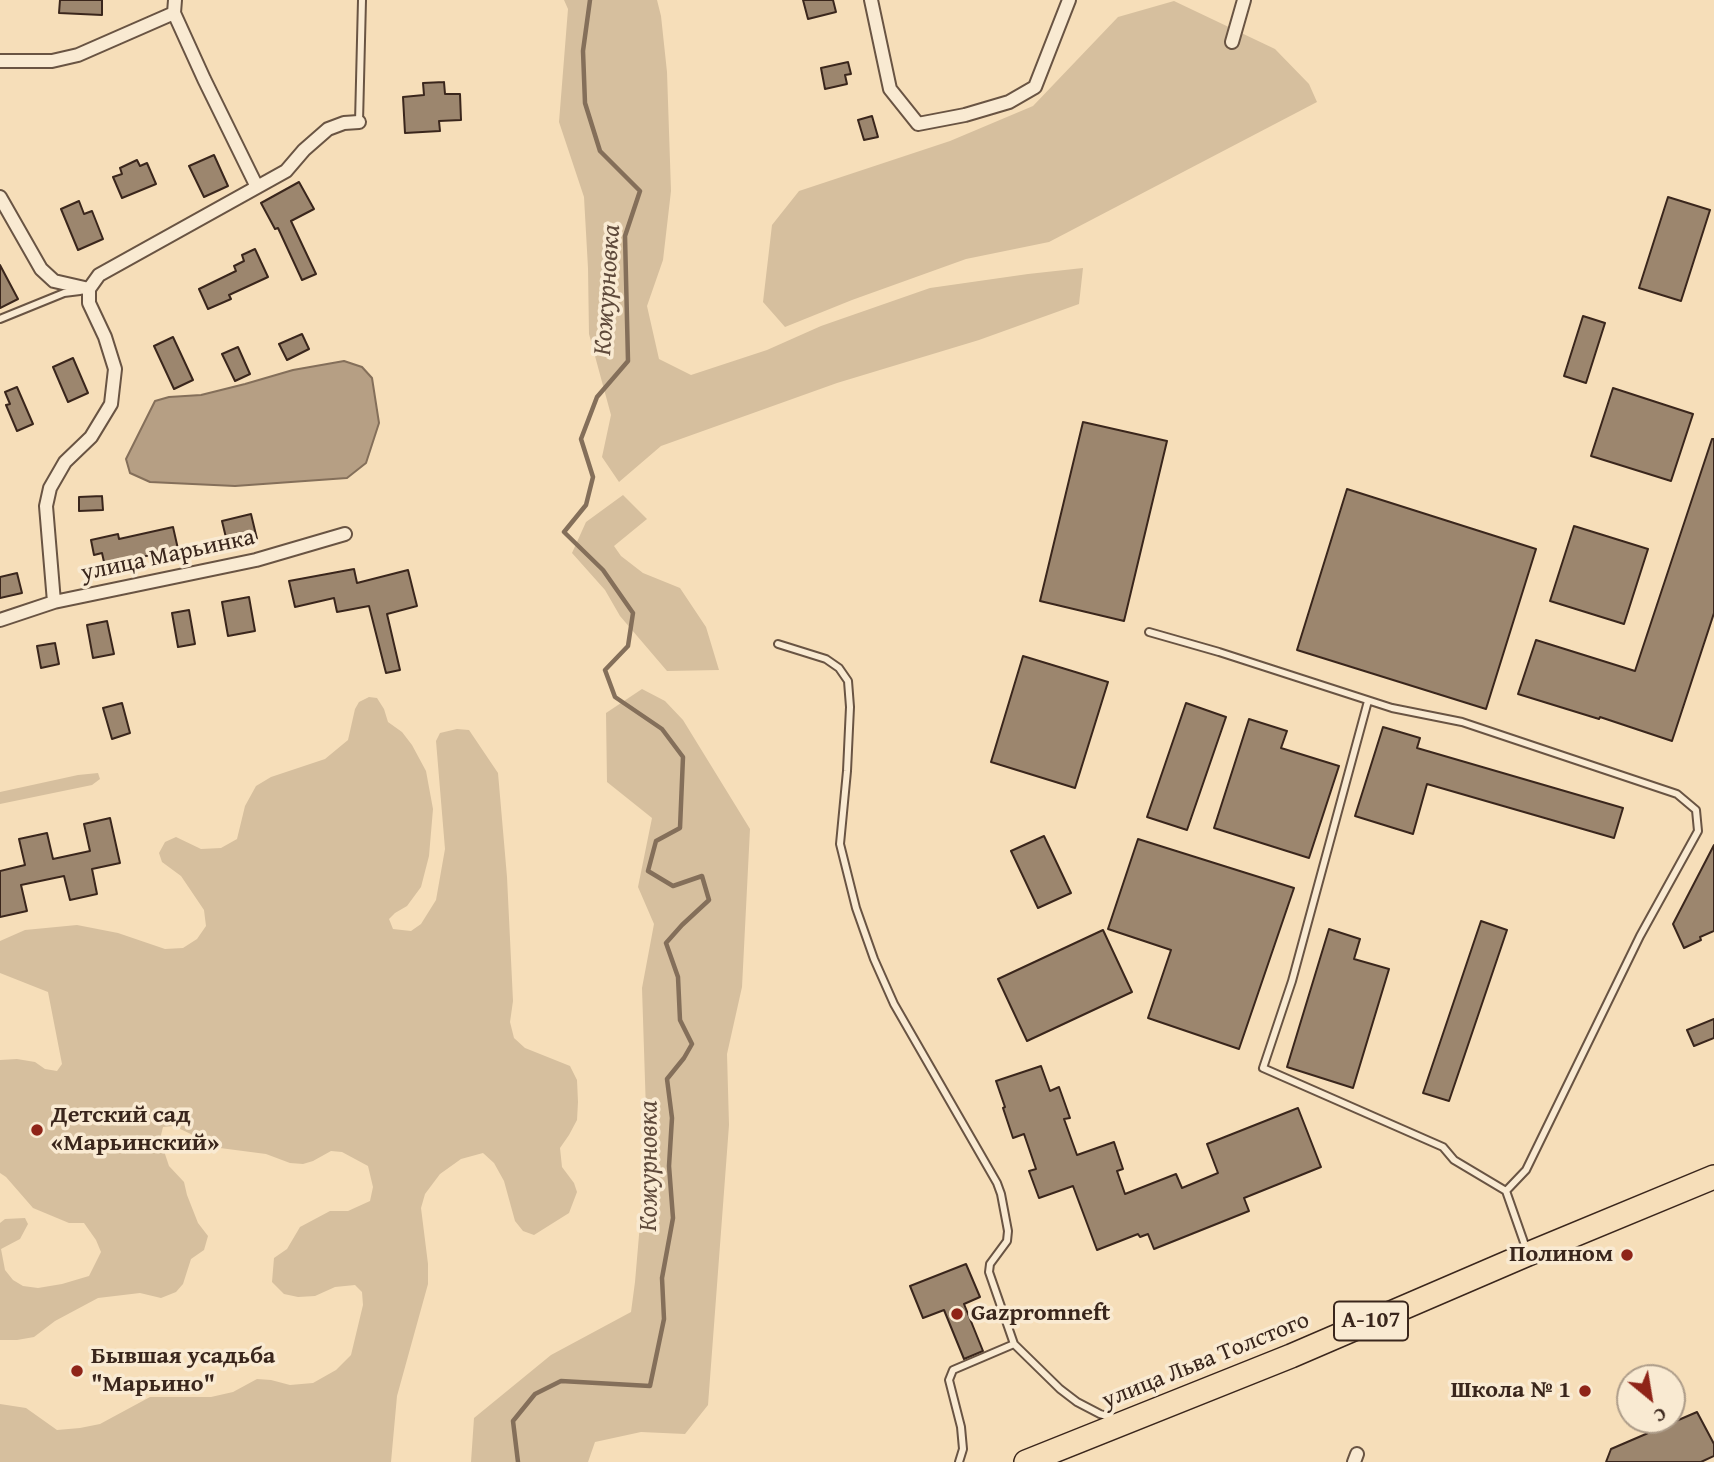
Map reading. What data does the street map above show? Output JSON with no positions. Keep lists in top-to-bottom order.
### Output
{
  "streets": {
    "highway": ["А-107", "улица Льва Толстого"],
    "street": ["улица Марьинка"]
  },
  "water": ["Кожурновка"],
  "places": [
    "Детский сад «Марьинский»",
    "Полином",
    "Gazpromneft",
    "Бывшая усадьба \"Марьино\"",
    "Школа № 1"
  ],
  "north": "bottom right"
}
